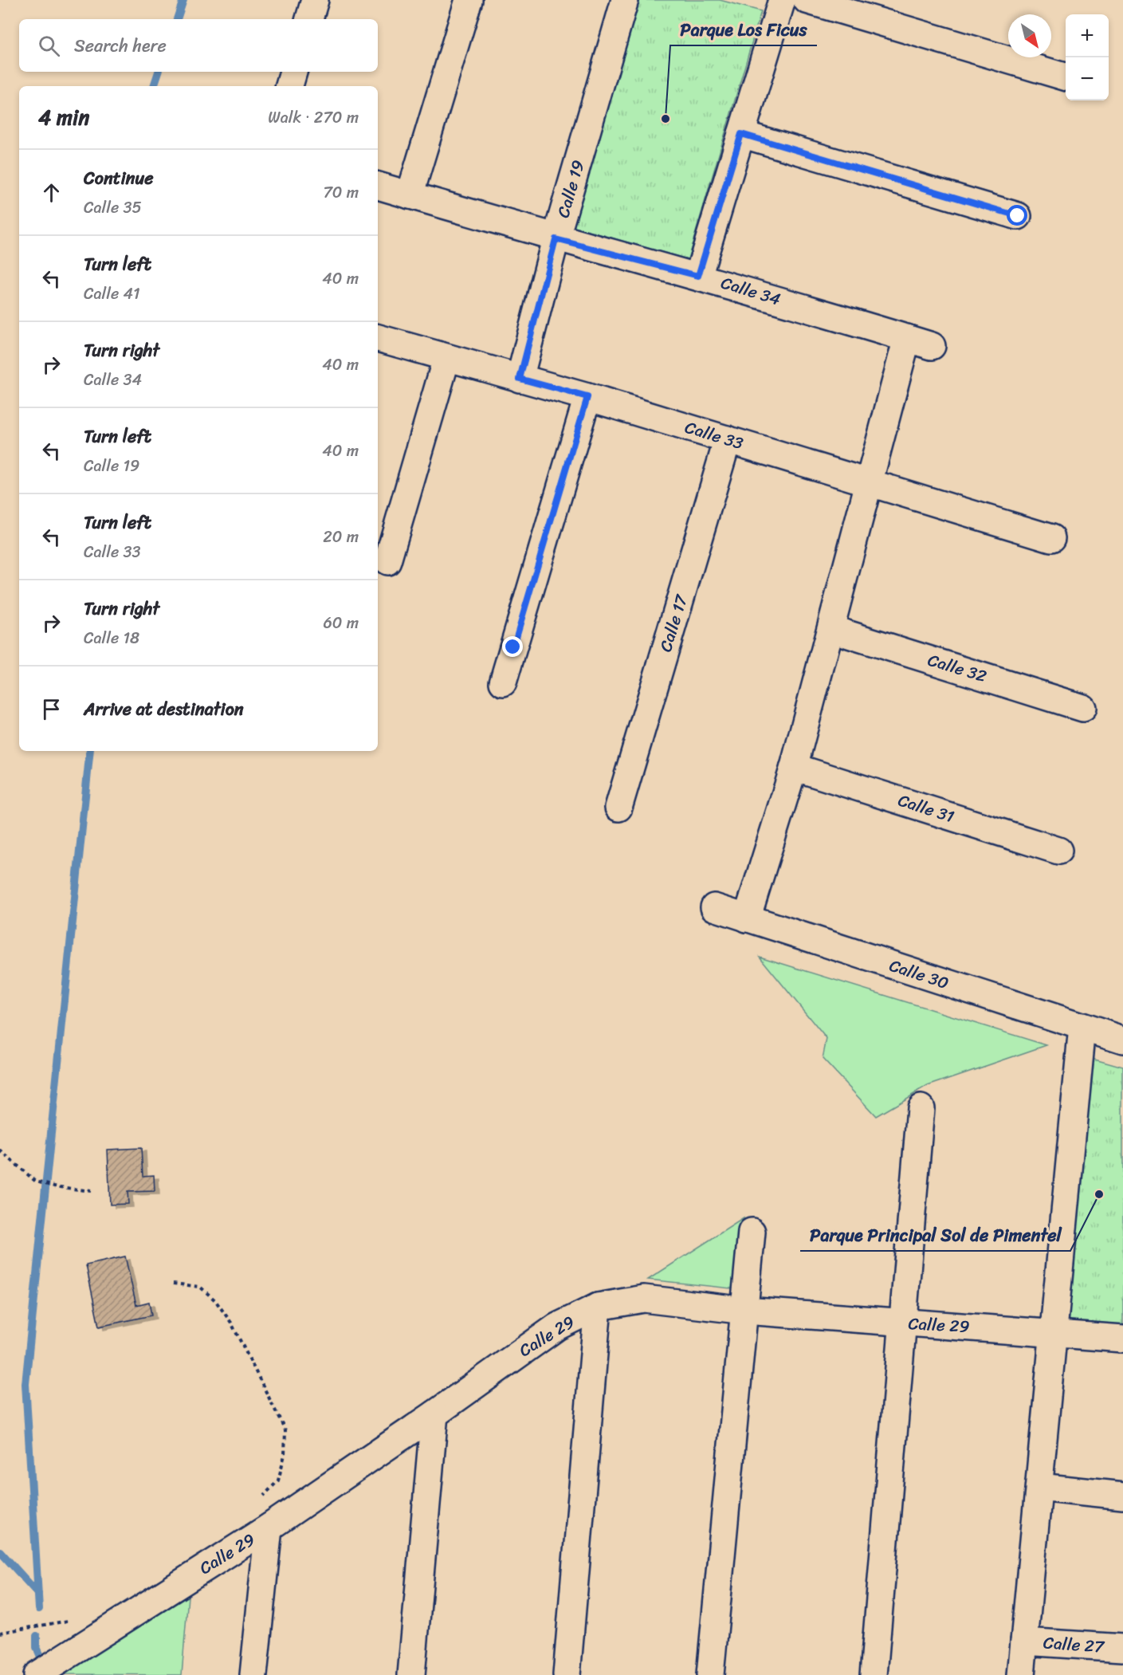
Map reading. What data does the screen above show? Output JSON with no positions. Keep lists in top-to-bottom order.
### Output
{
  "streets": {
    "street": [
      "Calle 19",
      "Calle 34",
      "Calle 33",
      "Calle 17",
      "Calle 32",
      "Calle 31",
      "Calle 30",
      "Calle 29",
      "Calle 27"
    ]
  },
  "crossings": [
    ["Calle 19", "Calle 34"],
    ["Calle 19", "Calle 33"],
    ["Calle 33", "Calle 17"]
  ],
  "places": ["Parque Los Ficus", "Parque Principal Sol de Pimentel"],
  "north": "bottom right",
  "page": {
    "map_buttons": ["+", "−"],
    "search": "Search here",
    "heading": ["4 min", "Walk · 270 m"],
    "list": [
      ["Continue", "Calle 35", "70 m"],
      ["Turn left", "Calle 41", "40 m"],
      ["Turn right", "Calle 34", "40 m"],
      ["Turn left", "Calle 19", "40 m"],
      ["Turn left", "Calle 33", "20 m"],
      ["Turn right", "Calle 18", "60 m"],
      "Arrive at destination"
    ]
  }
}
